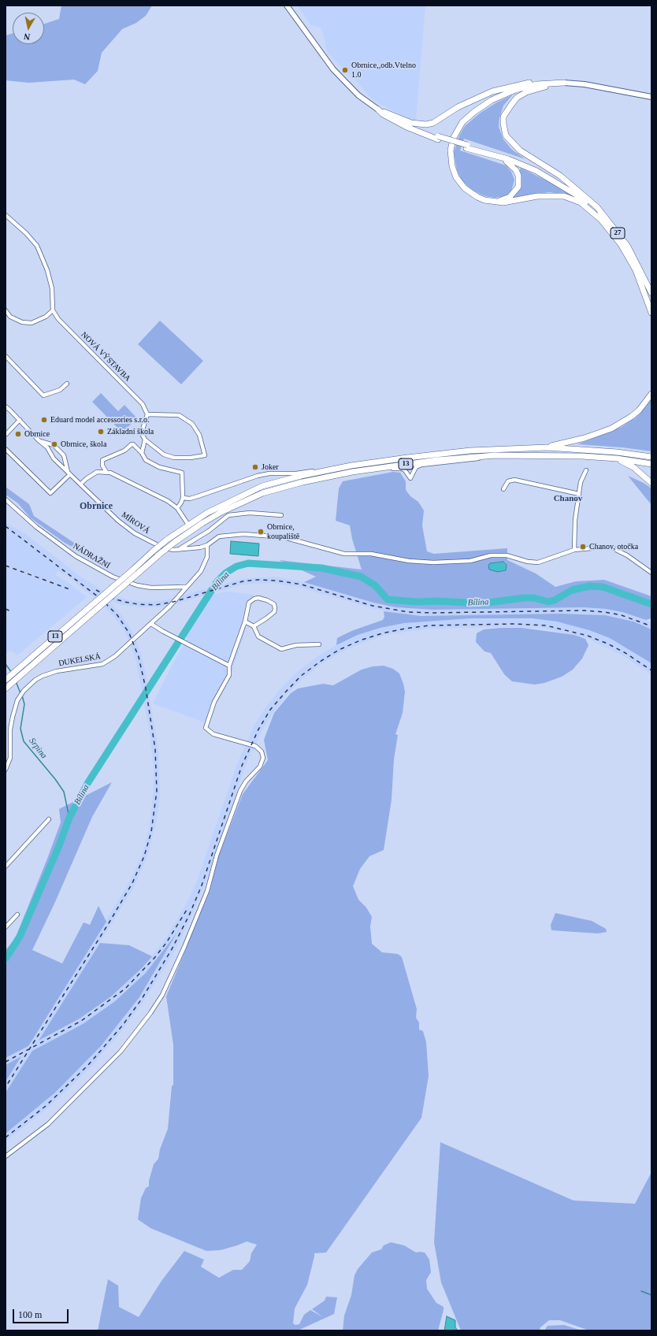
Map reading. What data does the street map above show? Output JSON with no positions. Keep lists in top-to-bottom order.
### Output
{
  "streets": {
    "highway": ["27", "13"],
    "street": [
      "NOVÁ VÝSTAVBA",
      "MÍROVÁ",
      "NÁDRAŽNÍ",
      "DUKELSKÁ"
    ]
  },
  "crossings": [
    ["NÁDRAŽNÍ", "DUKELSKÁ"]
  ],
  "districts": ["Chanov", "Obrnice"],
  "water": ["Bílina", "Srpina"],
  "places": [
    "Obrnice,,odb.Vtelno 1.0",
    "Eduard model accessories s.r.o.",
    "Základní škola",
    "Obrnice",
    "Obrnice, škola",
    "Joker",
    "Obrnice, koupaliště",
    "Chanov, otočka"
  ],
  "scale_bar": "100 m",
  "north": "bottom"
}
